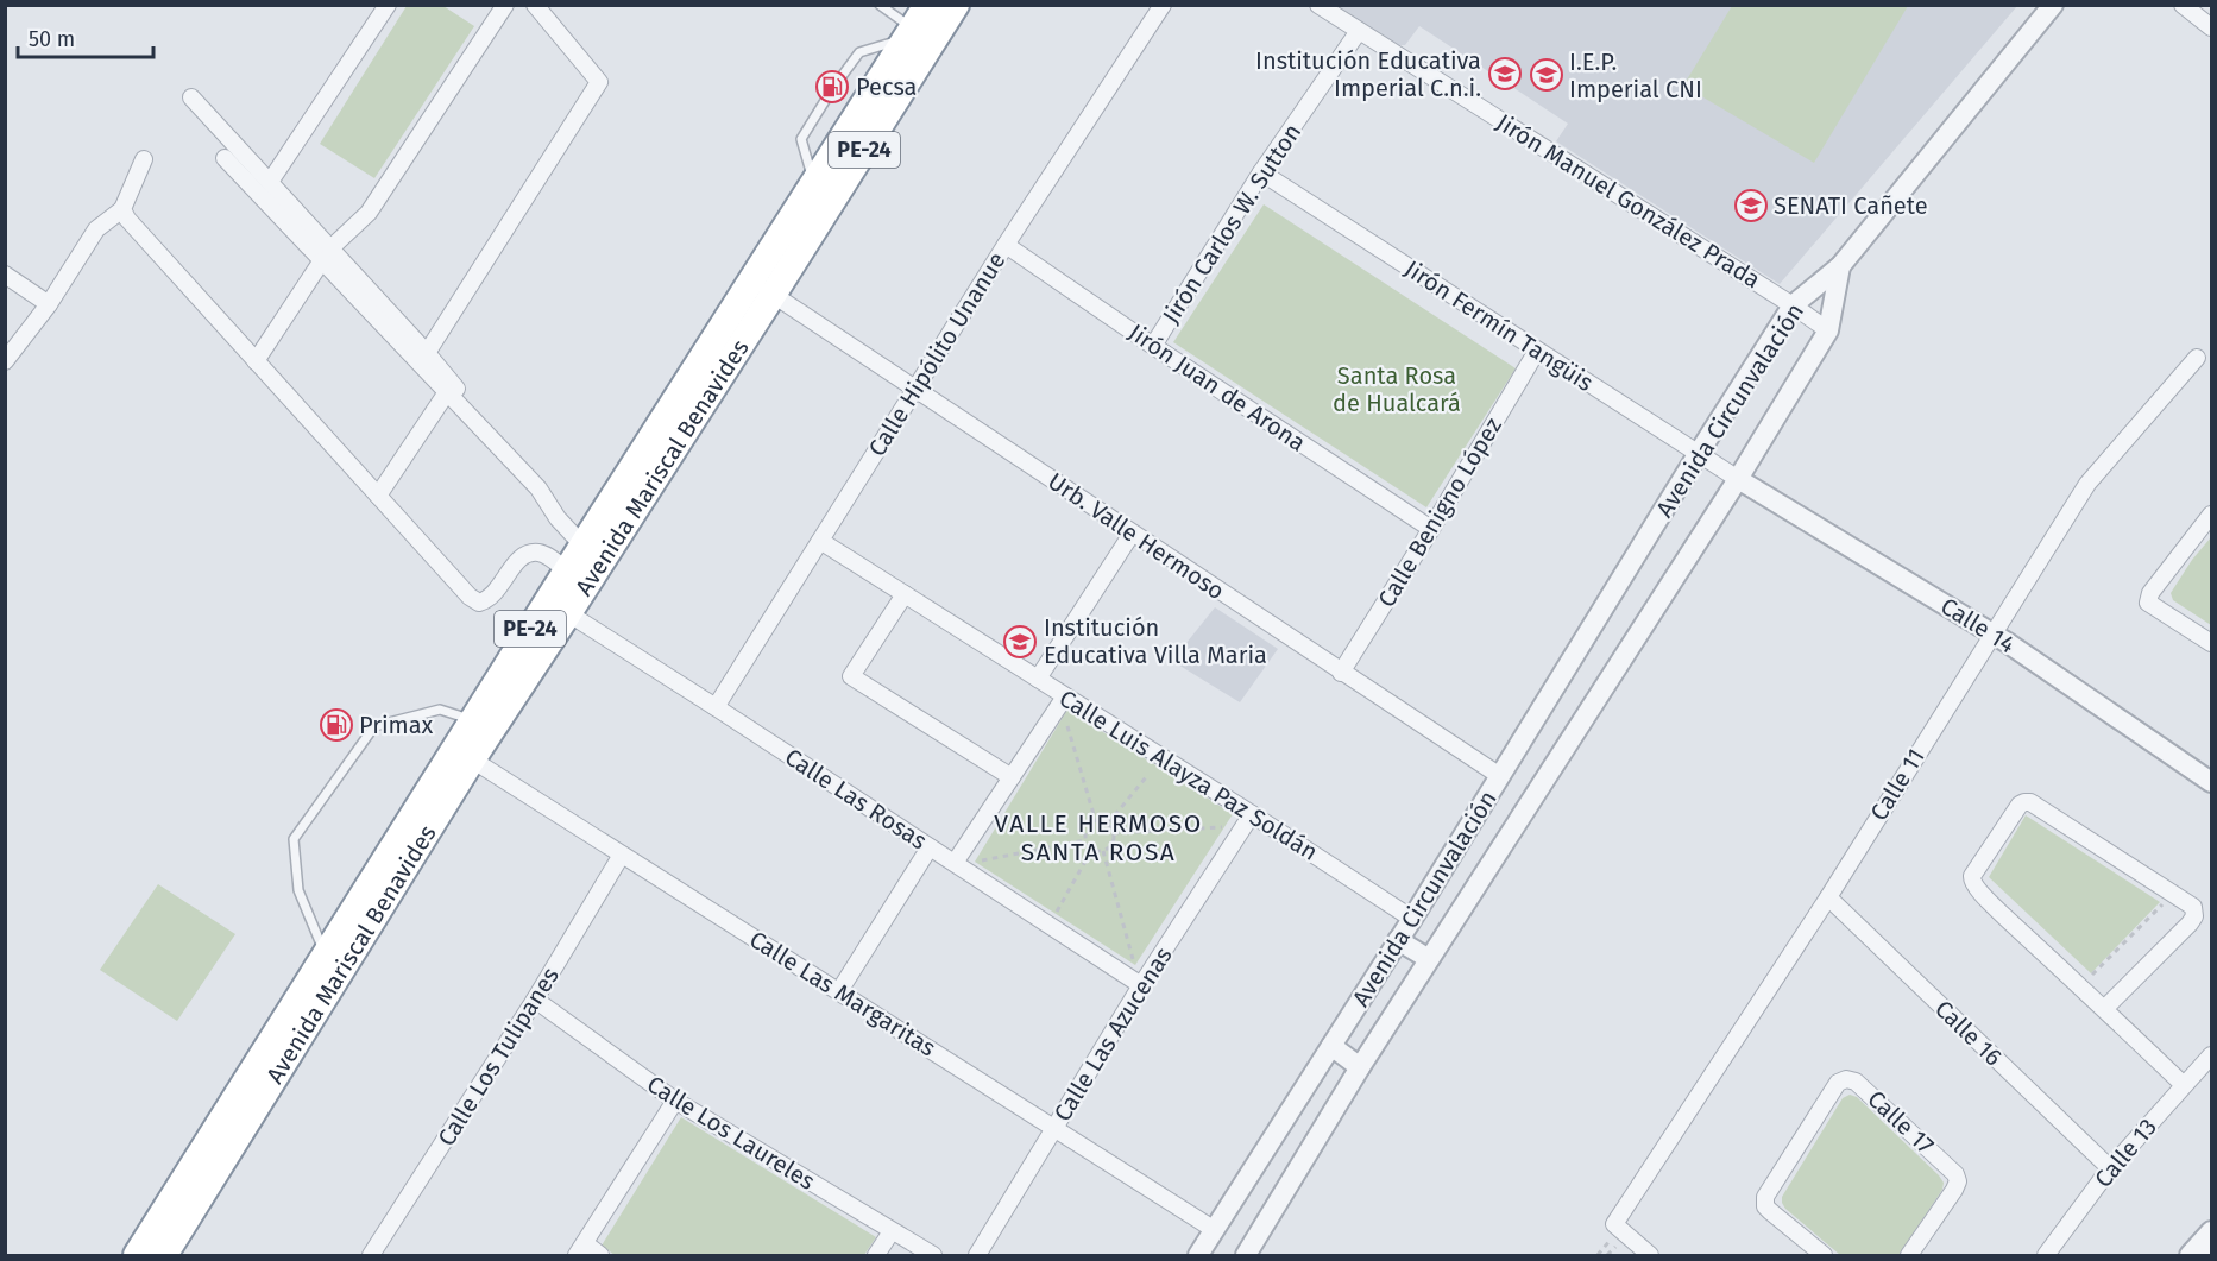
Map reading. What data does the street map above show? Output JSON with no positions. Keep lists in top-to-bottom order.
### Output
{
  "streets": {
    "highway": ["PE-24", "Avenida Mariscal Benavides"],
    "street": [
      "Jirón Manuel González Prada",
      "Jirón Carlos W. Sutton",
      "Jirón Fermín Tangüis",
      "Calle Hipólito Unanue",
      "Jirón Juan de Arona",
      "Avenida Circunvalación",
      "Calle Benigno López",
      "Urb. Valle Hermoso",
      "Calle 14",
      "Calle Luis Alayza Paz Soldán",
      "Calle 11",
      "Calle Las Rosas",
      "Calle Las Margaritas",
      "Calle 16",
      "Calle Las Azucenas",
      "Calle Los Tulipanes",
      "Calle 17",
      "Calle Los Laureles",
      "Calle 13"
    ]
  },
  "crossings": [
    ["Jirón Manuel González Prada", "Jirón Carlos W. Sutton"],
    ["Jirón Manuel González Prada", "Avenida Circunvalación"],
    ["Jirón Carlos W. Sutton", "Jirón Fermín Tangüis"],
    ["Jirón Carlos W. Sutton", "Jirón Juan de Arona"],
    ["Jirón Fermín Tangüis", "Avenida Circunvalación"],
    ["Jirón Fermín Tangüis", "Calle Benigno López"],
    ["Jirón Fermín Tangüis", "Calle 14"],
    ["Calle Hipólito Unanue", "Jirón Juan de Arona"],
    ["Calle Hipólito Unanue", "Urb. Valle Hermoso"],
    ["Calle Hipólito Unanue", "Calle Luis Alayza Paz Soldán"],
    ["Calle Hipólito Unanue", "Calle Las Rosas"],
    ["Jirón Juan de Arona", "Calle Benigno López"],
    ["Avenida Circunvalación", "Urb. Valle Hermoso"],
    ["Avenida Circunvalación", "Calle 14"],
    ["Avenida Circunvalación", "Calle Luis Alayza Paz Soldán"],
    ["Avenida Circunvalación", "Calle Las Margaritas"],
    ["Avenida Mariscal Benavides", "Urb. Valle Hermoso"],
    ["Avenida Mariscal Benavides", "Calle Las Rosas"],
    ["Avenida Mariscal Benavides", "Calle Las Margaritas"],
    ["Calle Benigno López", "Urb. Valle Hermoso"],
    ["Calle 14", "Calle 11"],
    ["Calle Luis Alayza Paz Soldán", "Calle Las Azucenas"],
    ["Calle 11", "Calle 16"],
    ["Calle Las Rosas", "Calle Las Azucenas"],
    ["Calle Las Margaritas", "Calle Las Azucenas"],
    ["Calle Las Margaritas", "Calle Los Tulipanes"],
    ["Calle 16", "Calle 13"],
    ["Calle Los Tulipanes", "Calle Los Laureles"]
  ],
  "districts": ["VALLE HERMOSO SANTA ROSA"],
  "parks": ["Santa Rosa de Hualcará"],
  "places": {
    "school or university": [
      "Institución Educativa Imperial C.n.i.",
      "I.E.P. Imperial CNI",
      "SENATI Cañete",
      "Institución Educativa Villa Maria"
    ],
    "fuel station": ["Pecsa", "Primax"]
  },
  "scale_bar": "50 m"
}
